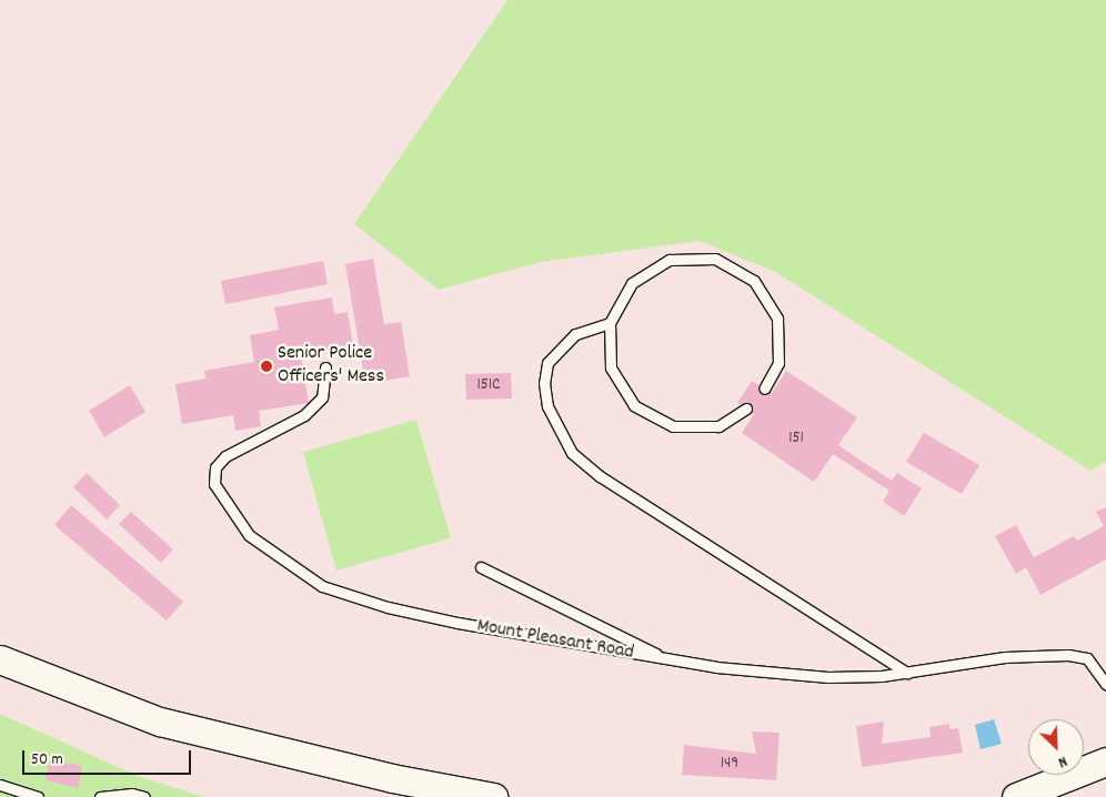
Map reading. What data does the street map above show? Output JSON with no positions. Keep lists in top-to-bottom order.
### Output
{
  "streets": {
    "lane": ["Mount Pleasant Road"]
  },
  "places": ["Senior Police Officers' Mess"],
  "house_numbers": ["151C", "151", "149"],
  "scale_bar": "50 m",
  "north": "bottom right"
}
